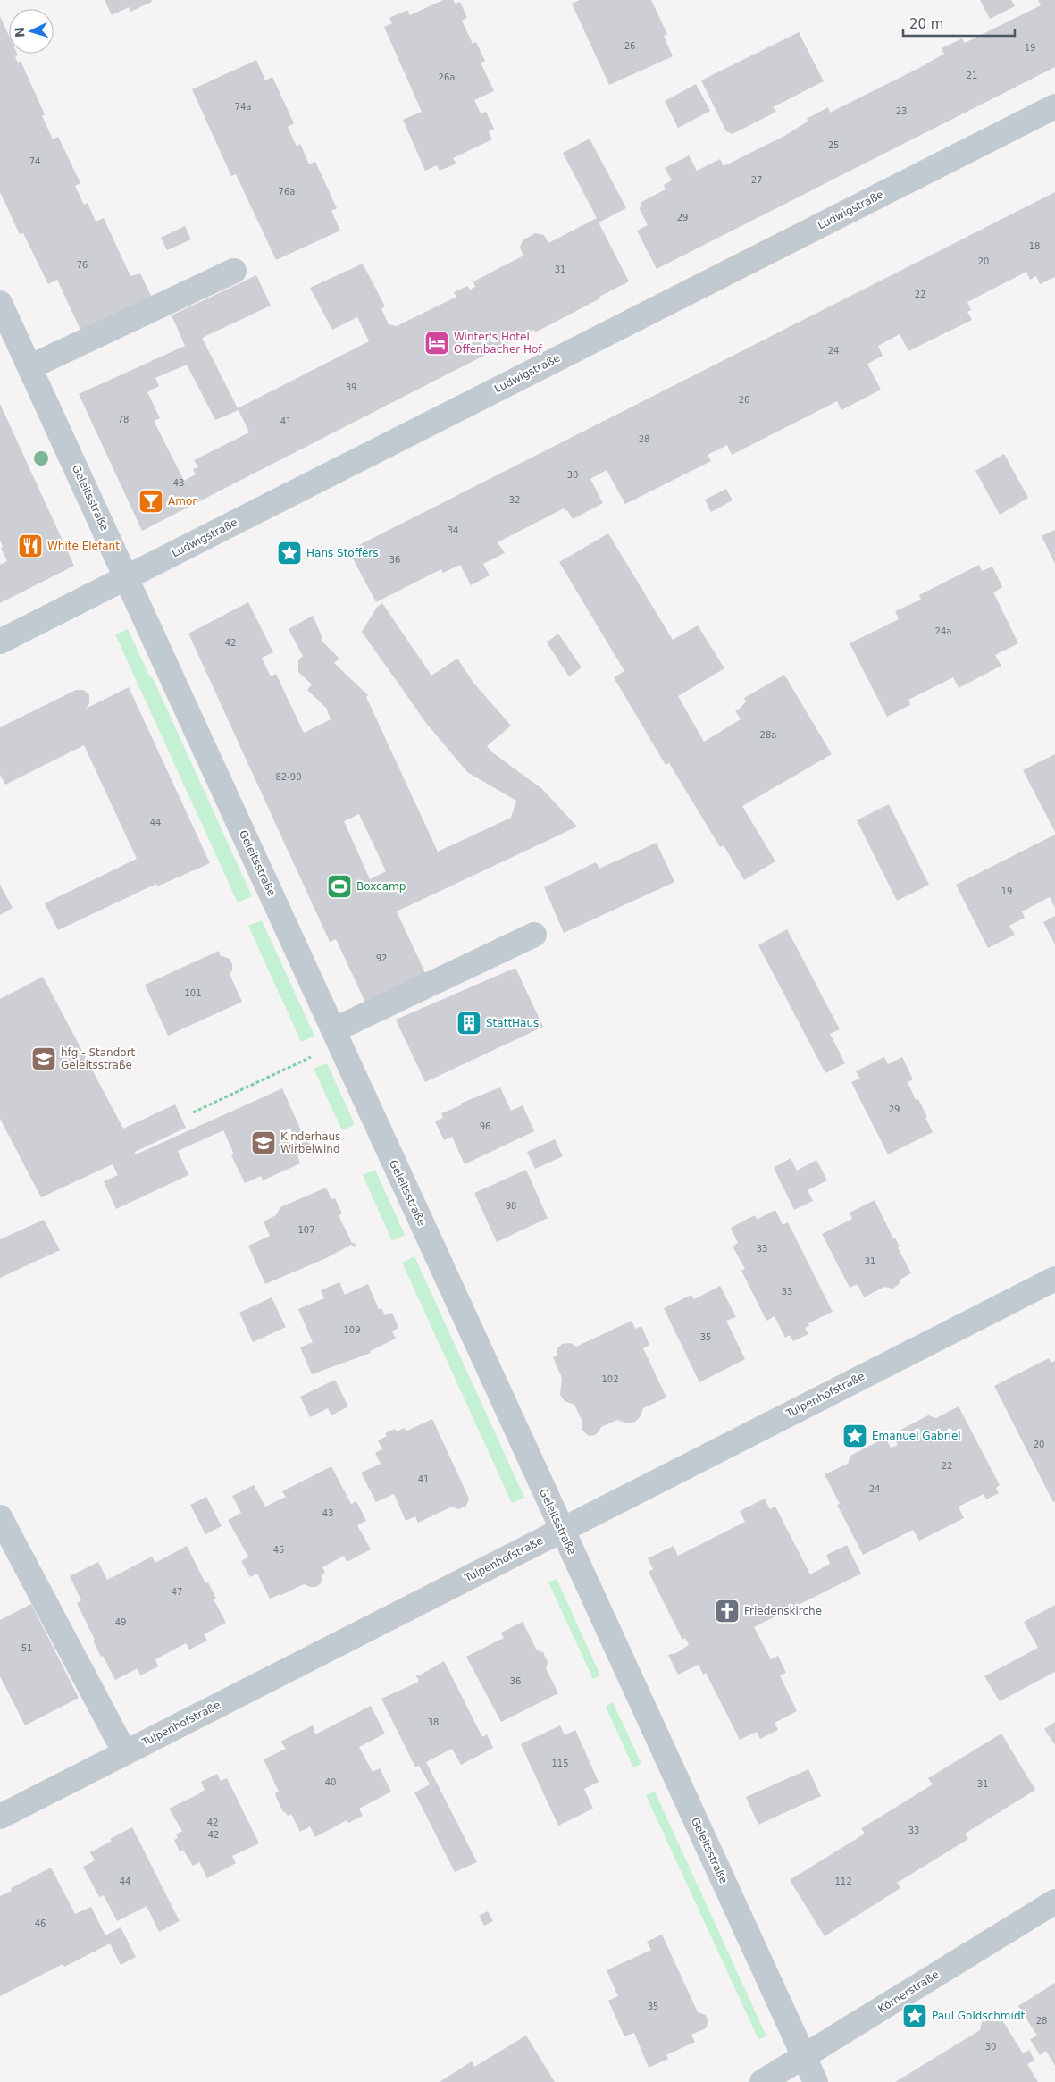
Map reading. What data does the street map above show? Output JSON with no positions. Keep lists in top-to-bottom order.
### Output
{
  "streets": {
    "street": [
      "Ludwigstraße",
      "Geleitsstraße",
      "Tulpenhofstraße",
      "Körnerstraße"
    ]
  },
  "crossings": [
    ["Ludwigstraße", "Geleitsstraße"],
    ["Geleitsstraße", "Tulpenhofstraße"],
    ["Geleitsstraße", "Körnerstraße"]
  ],
  "places": {
    "hotel": ["Winter's Hotel Offenbacher Hof"],
    "bar": ["Amor"],
    "restaurant": ["White Elefant"],
    "place": ["Hans Stoffers", "Emanuel Gabriel", "Paul Goldschmidt"],
    "sports": ["Boxcamp"],
    "building": ["StattHaus"],
    "school or university": ["hfg - Standort Geleitsstraße", "Kinderhaus Wirbelwind"],
    "church": ["Friedenskirche"]
  },
  "house_numbers": [
    "26",
    "19",
    "21",
    "26a",
    "74a",
    "23",
    "25",
    "74",
    "27",
    "76a",
    "29",
    "18",
    "20",
    "76",
    "31",
    "22",
    "24",
    "39",
    "26",
    "78",
    "41",
    "28",
    "30",
    "43",
    "32",
    "34",
    "36",
    "24a",
    "42",
    "28a",
    "82-90",
    "44",
    "19",
    "92",
    "101",
    "29",
    "96",
    "98",
    "107",
    "33",
    "31",
    "33",
    "109",
    "35",
    "102",
    "20",
    "22",
    "41",
    "24",
    "43",
    "45",
    "47",
    "49",
    "51",
    "36",
    "38",
    "115",
    "40",
    "31",
    "42",
    "33",
    "42",
    "44",
    "112",
    "46",
    "35",
    "28",
    "30"
  ],
  "scale_bar": "20 m",
  "north": "left"
}
